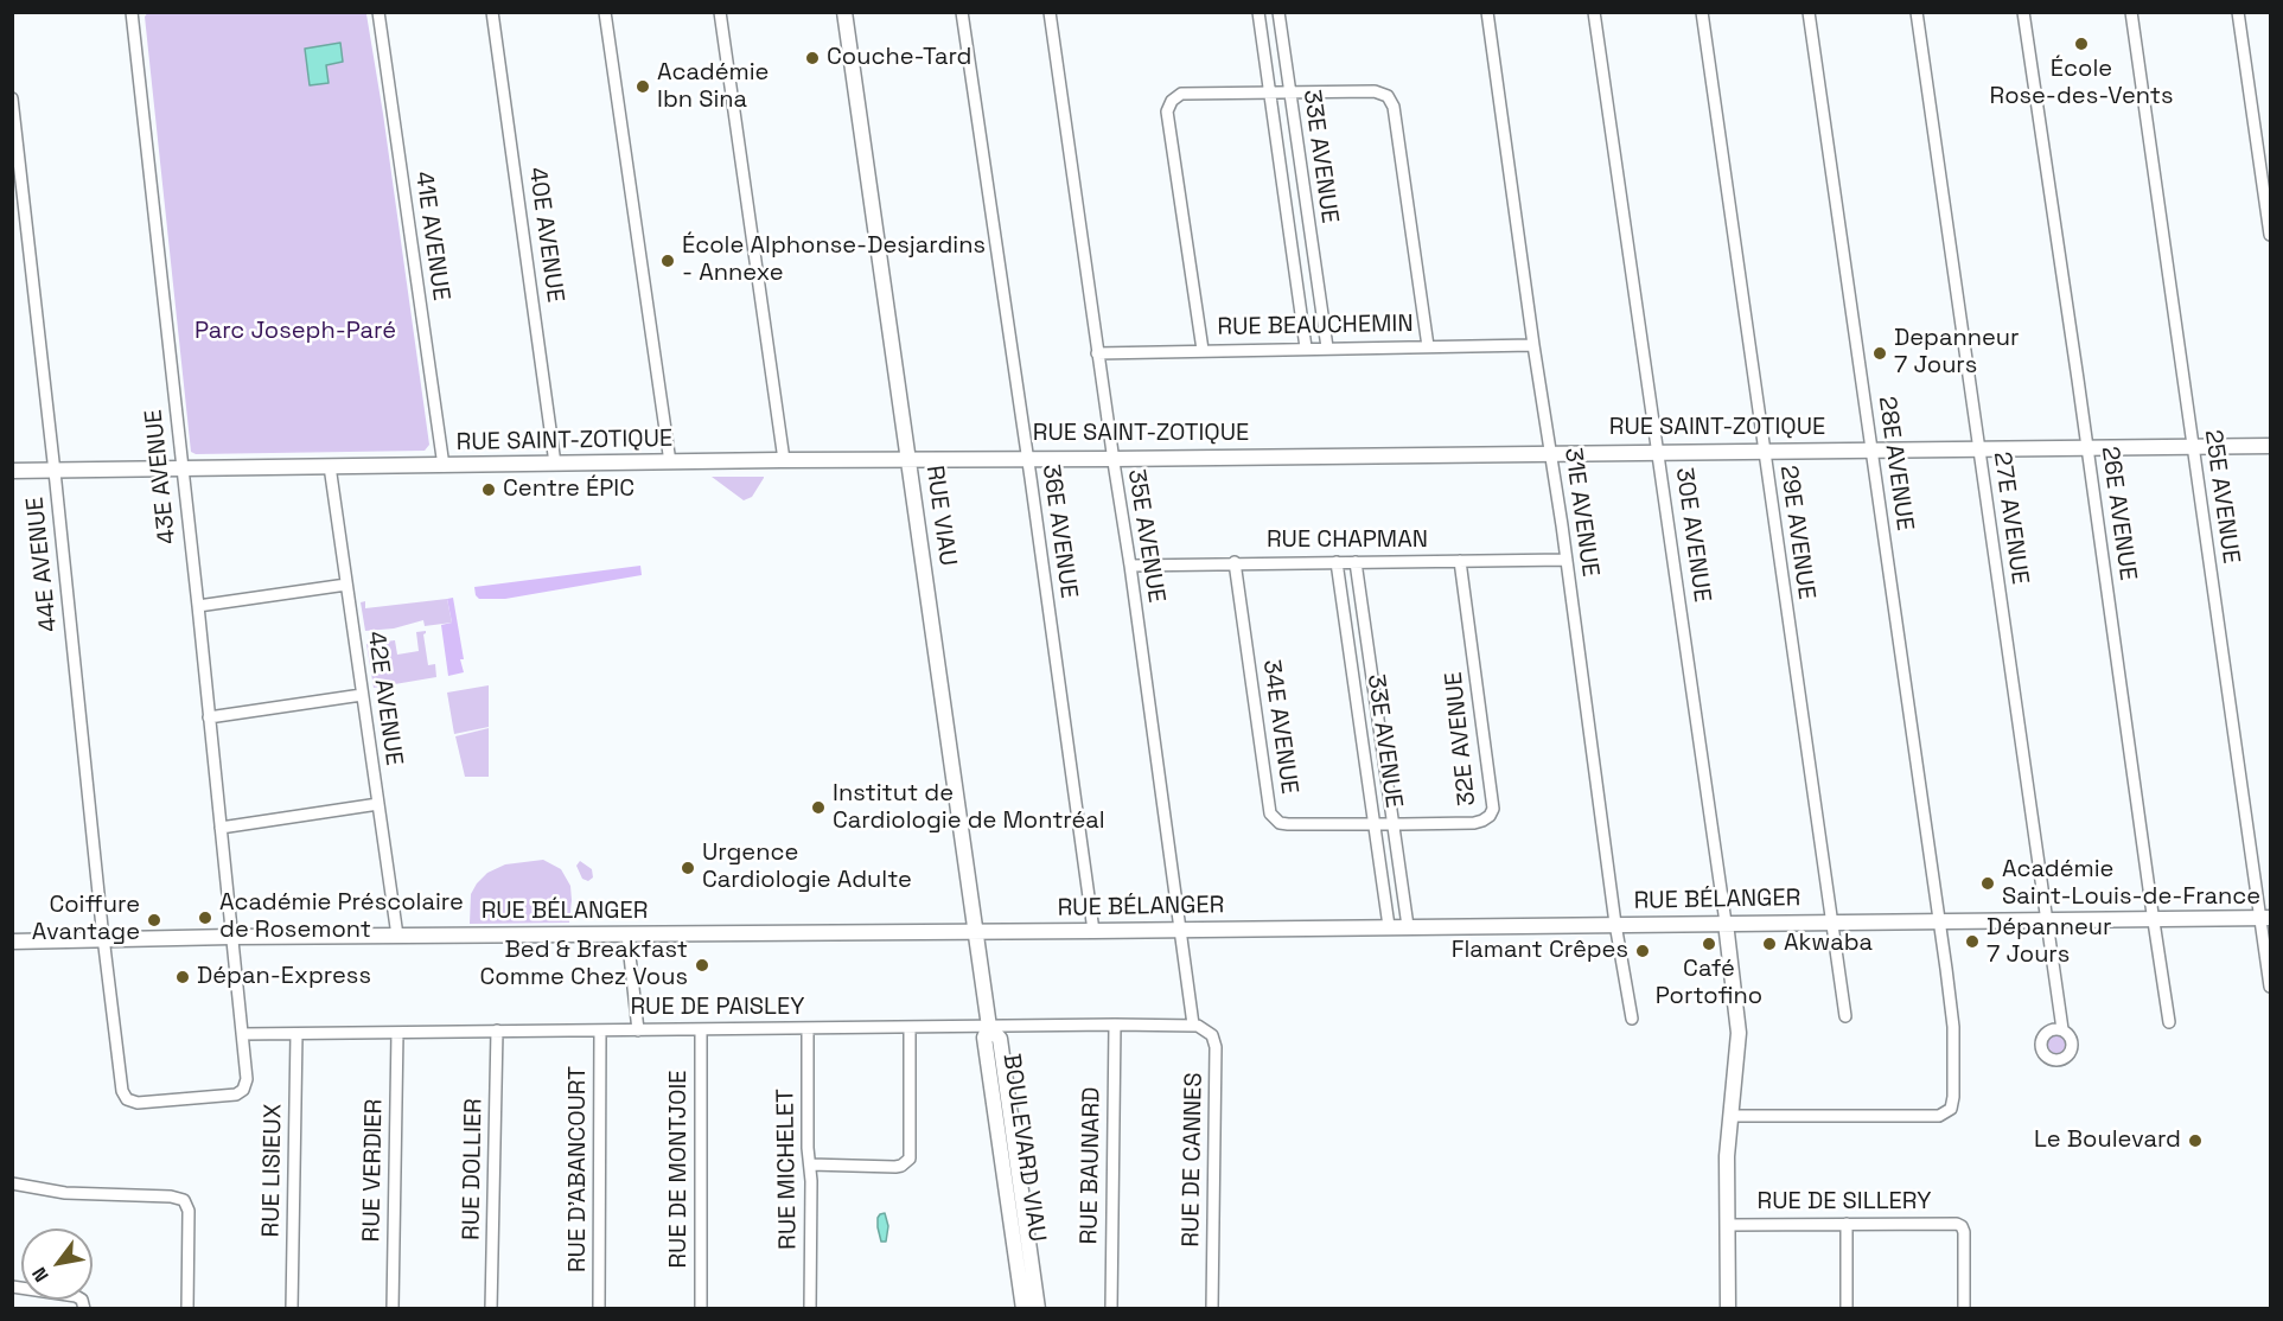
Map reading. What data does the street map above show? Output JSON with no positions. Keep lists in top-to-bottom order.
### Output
{
  "streets": {
    "street": [
      "33E AVENUE",
      "40E AVENUE",
      "41E AVENUE",
      "RUE BEAUCHEMIN",
      "RUE SAINT-ZOTIQUE",
      "28E AVENUE",
      "43E AVENUE",
      "25E AVENUE",
      "31E AVENUE",
      "26E AVENUE",
      "RUE VIAU",
      "27E AVENUE",
      "36E AVENUE",
      "29E AVENUE",
      "30E AVENUE",
      "35E AVENUE",
      "RUE CHAPMAN",
      "44E AVENUE",
      "42E AVENUE",
      "34E AVENUE",
      "32E AVENUE",
      "RUE BÉLANGER",
      "RUE DE PAISLEY",
      "BOULEVARD VIAU",
      "RUE DE CANNES",
      "RUE BAUNARD",
      "RUE DOLLIER",
      "RUE D'ABANCOURT",
      "RUE DE MONTJOIE",
      "RUE MICHELET",
      "RUE LISIEUX",
      "RUE VERDIER",
      "RUE DE SILLERY"
    ]
  },
  "crossings": [
    ["33E AVENUE", "RUE BEAUCHEMIN"],
    ["33E AVENUE", "RUE CHAPMAN"],
    ["33E AVENUE", "34E AVENUE"],
    ["33E AVENUE", "32E AVENUE"],
    ["33E AVENUE", "RUE BÉLANGER"],
    ["40E AVENUE", "RUE SAINT-ZOTIQUE"],
    ["41E AVENUE", "RUE SAINT-ZOTIQUE"],
    ["RUE BEAUCHEMIN", "31E AVENUE"],
    ["RUE BEAUCHEMIN", "35E AVENUE"],
    ["RUE SAINT-ZOTIQUE", "28E AVENUE"],
    ["RUE SAINT-ZOTIQUE", "43E AVENUE"],
    ["RUE SAINT-ZOTIQUE", "25E AVENUE"],
    ["RUE SAINT-ZOTIQUE", "31E AVENUE"],
    ["RUE SAINT-ZOTIQUE", "26E AVENUE"],
    ["RUE SAINT-ZOTIQUE", "RUE VIAU"],
    ["RUE SAINT-ZOTIQUE", "27E AVENUE"],
    ["RUE SAINT-ZOTIQUE", "36E AVENUE"],
    ["RUE SAINT-ZOTIQUE", "29E AVENUE"],
    ["RUE SAINT-ZOTIQUE", "30E AVENUE"],
    ["RUE SAINT-ZOTIQUE", "35E AVENUE"],
    ["RUE SAINT-ZOTIQUE", "44E AVENUE"],
    ["RUE SAINT-ZOTIQUE", "42E AVENUE"],
    ["28E AVENUE", "30E AVENUE"],
    ["28E AVENUE", "RUE BÉLANGER"],
    ["43E AVENUE", "44E AVENUE"],
    ["43E AVENUE", "RUE BÉLANGER"],
    ["43E AVENUE", "RUE DE PAISLEY"],
    ["25E AVENUE", "RUE BÉLANGER"],
    ["31E AVENUE", "RUE CHAPMAN"],
    ["31E AVENUE", "RUE BÉLANGER"],
    ["26E AVENUE", "RUE BÉLANGER"],
    ["RUE VIAU", "RUE BÉLANGER"],
    ["RUE VIAU", "RUE DE PAISLEY"],
    ["RUE VIAU", "BOULEVARD VIAU"],
    ["27E AVENUE", "RUE BÉLANGER"],
    ["36E AVENUE", "RUE BÉLANGER"],
    ["29E AVENUE", "RUE BÉLANGER"],
    ["30E AVENUE", "RUE BÉLANGER"],
    ["30E AVENUE", "RUE DE SILLERY"],
    ["35E AVENUE", "RUE CHAPMAN"],
    ["35E AVENUE", "RUE BÉLANGER"],
    ["35E AVENUE", "RUE DE PAISLEY"],
    ["35E AVENUE", "RUE DE CANNES"],
    ["RUE CHAPMAN", "34E AVENUE"],
    ["RUE CHAPMAN", "32E AVENUE"],
    ["44E AVENUE", "RUE BÉLANGER"],
    ["44E AVENUE", "RUE DE PAISLEY"],
    ["42E AVENUE", "RUE BÉLANGER"],
    ["34E AVENUE", "32E AVENUE"],
    ["RUE DE PAISLEY", "BOULEVARD VIAU"],
    ["RUE DE PAISLEY", "RUE DE CANNES"],
    ["RUE DE PAISLEY", "RUE BAUNARD"],
    ["RUE DE PAISLEY", "RUE DOLLIER"],
    ["RUE DE PAISLEY", "RUE D'ABANCOURT"],
    ["RUE DE PAISLEY", "RUE DE MONTJOIE"],
    ["RUE DE PAISLEY", "RUE MICHELET"],
    ["RUE DE PAISLEY", "RUE LISIEUX"],
    ["RUE DE PAISLEY", "RUE VERDIER"]
  ],
  "parks": ["Parc Joseph-Paré"],
  "places": [
    "École Rose-des-Vents",
    "Couche-Tard",
    "Académie Ibn Sina",
    "École Alphonse-Desjardins - Annexe",
    "Depanneur 7 Jours",
    "Centre ÉPIC",
    "Institut de Cardiologie de Montréal",
    "Urgence Cardiologie Adulte",
    "Académie Saint-Louis-de-France",
    "Académie Préscolaire de Rosemont",
    "Coiffure Avantage",
    "Dépanneur 7 Jours",
    "Café Portofino",
    "Akwaba",
    "Flamant Crêpes",
    "Bed & Breakfast Comme Chez Vous",
    "Dépan-Express",
    "Le Boulevard"
  ],
  "north": "bottom left"
}
